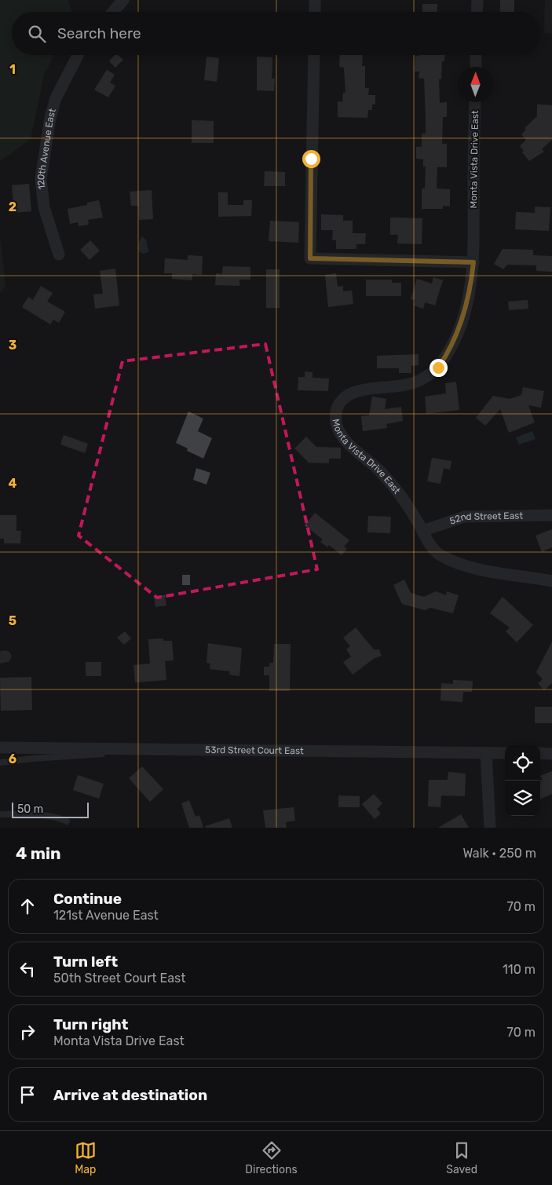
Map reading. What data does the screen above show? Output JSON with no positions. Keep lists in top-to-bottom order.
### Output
{
  "streets": {
    "street": [
      "120th Avenue East",
      "Monta Vista Drive East",
      "52nd Street East",
      "53rd Street Court East"
    ]
  },
  "crossings": [
    ["Monta Vista Drive East", "52nd Street East"]
  ],
  "scale_bar": "50 m",
  "north": "top",
  "page": {
    "search": "Search here",
    "scale": "50 m",
    "heading": ["4 min", "Walk · 250 m"],
    "list": [
      ["Continue", "121st Avenue East", "70 m"],
      ["Turn left", "50th Street Court East", "110 m"],
      ["Turn right", "Monta Vista Drive East", "70 m"],
      "Arrive at destination"
    ],
    "nav": ["Map", "Directions", "Saved"]
  },
  "grid": {
    "rows": [
      "1",
      "2",
      "3",
      "4",
      "5",
      "6"
    ]
  }
}
